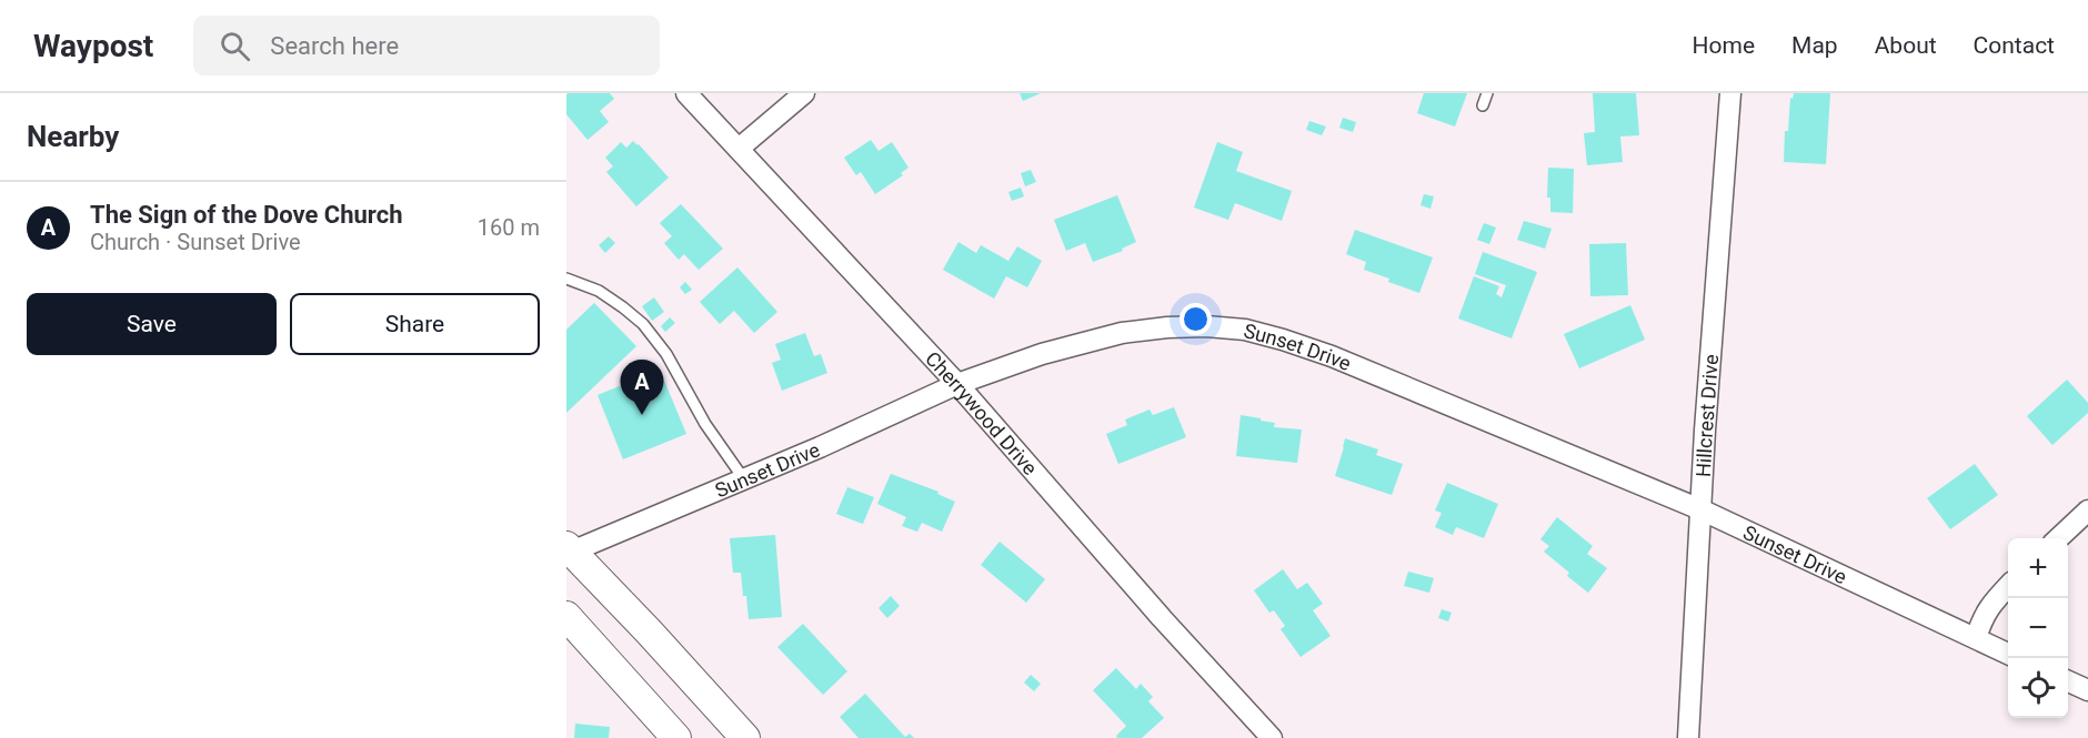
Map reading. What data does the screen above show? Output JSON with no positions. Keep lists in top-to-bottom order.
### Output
{
  "streets": {
    "street": ["Sunset Drive", "Cherrywood Drive", "Hillcrest Drive"]
  },
  "crossings": [
    ["Sunset Drive", "Cherrywood Drive"],
    ["Sunset Drive", "Hillcrest Drive"]
  ],
  "page": {
    "header": "Waypost",
    "search": "Search here",
    "nav": [
      "Home",
      "Map",
      "About",
      "Contact"
    ],
    "heading": "Nearby",
    "list": [
      {
        "mark": "A",
        "name": "The Sign of the Dove Church",
        "note": "Church · Sunset Drive",
        "value": "160 m"
      }
    ],
    "buttons": ["Save", "Share"],
    "pins": "A",
    "map_buttons": ["+", "−"]
  }
}
